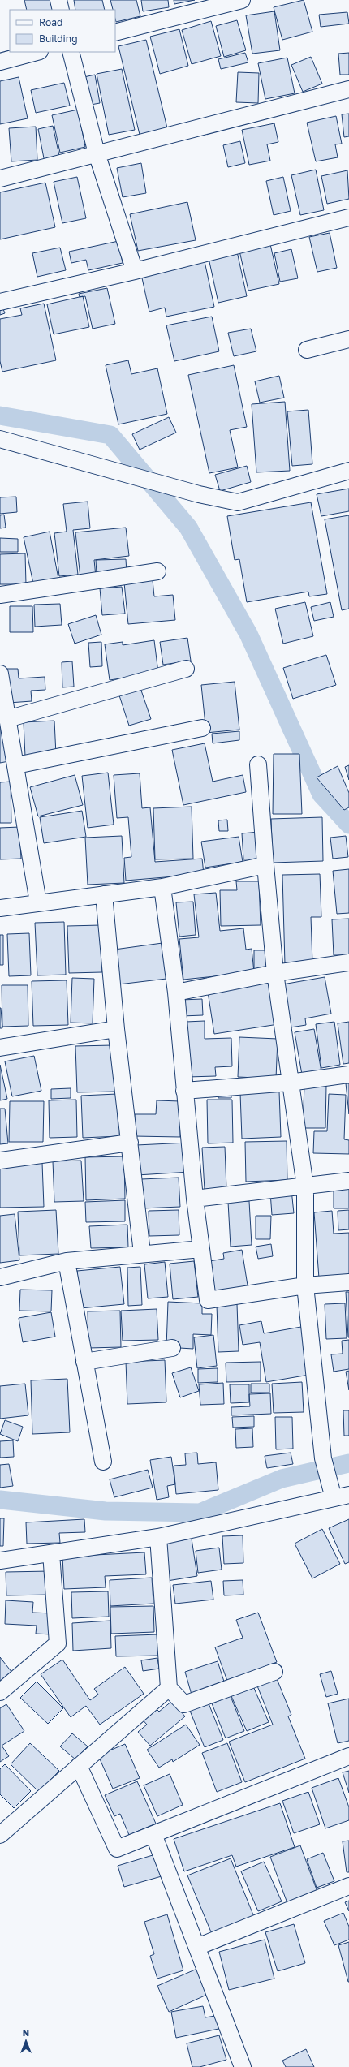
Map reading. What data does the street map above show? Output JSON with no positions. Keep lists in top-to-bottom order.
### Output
{
  "legend": ["Road", "Building"],
  "north": "top"
}
